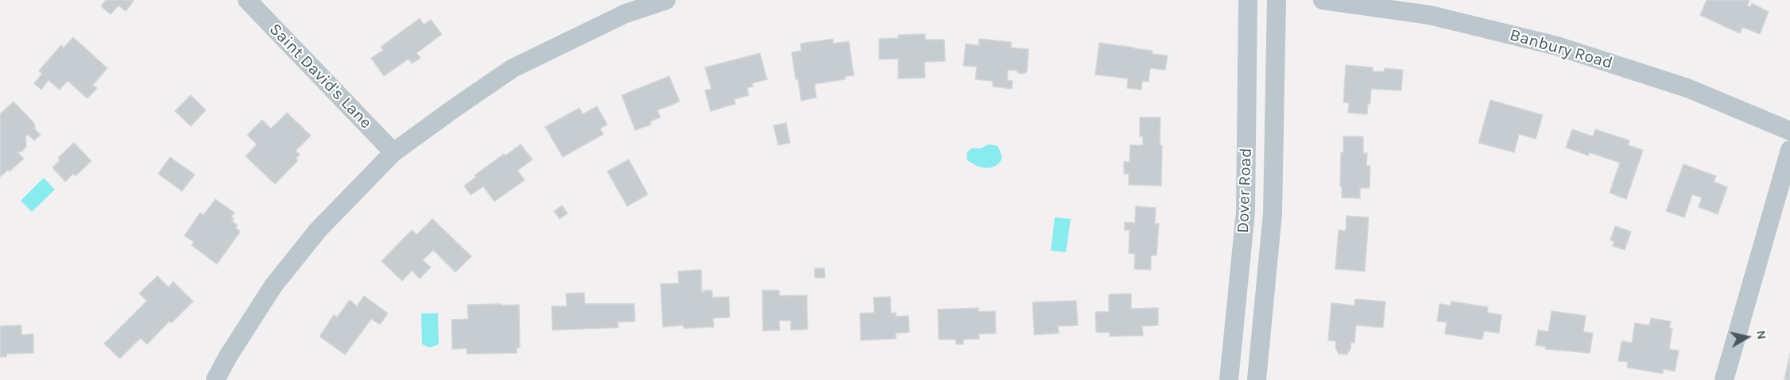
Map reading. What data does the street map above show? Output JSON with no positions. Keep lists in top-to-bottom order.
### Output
{
  "streets": {
    "street": ["Banbury Road", "Saint David's Lane", "Dover Road"]
  },
  "north": "right"
}
